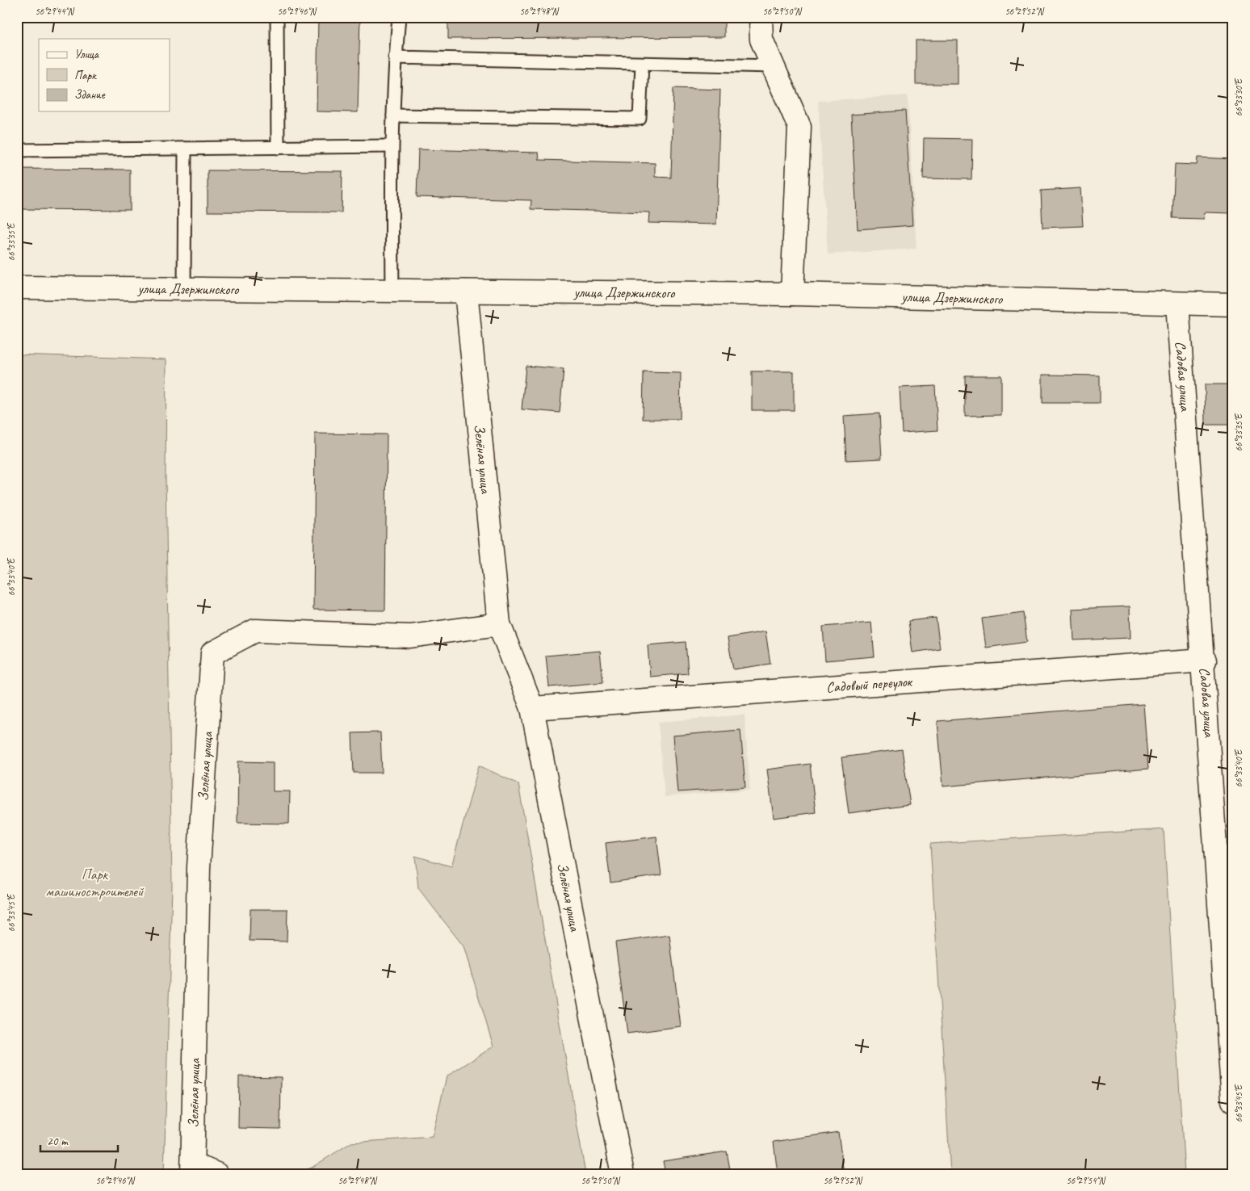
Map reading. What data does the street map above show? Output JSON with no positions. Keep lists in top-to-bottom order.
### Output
{
  "streets": {
    "street": [
      "улица Дзержинского",
      "Садовая улица",
      "Зелёная улица",
      "Садовый переулок"
    ]
  },
  "crossings": [
    ["улица Дзержинского", "Садовая улица"],
    ["улица Дзержинского", "Зелёная улица"],
    ["Садовая улица", "Садовый переулок"],
    ["Зелёная улица", "Садовый переулок"]
  ],
  "parks": ["Парк машиностроителей"],
  "legend": ["Улица", "Парк", "Здание"],
  "scale_bar": "20 m",
  "coordinates": [
    "56°29'44\"N",
    "56°29'46\"N",
    "56°29'48\"N",
    "56°29'50\"N",
    "56°29'52\"N",
    "66°33'30\"E",
    "66°33'35\"E",
    "66°33'40\"E",
    "66°33'45\"E",
    "56°29'54\"N"
  ]
}
